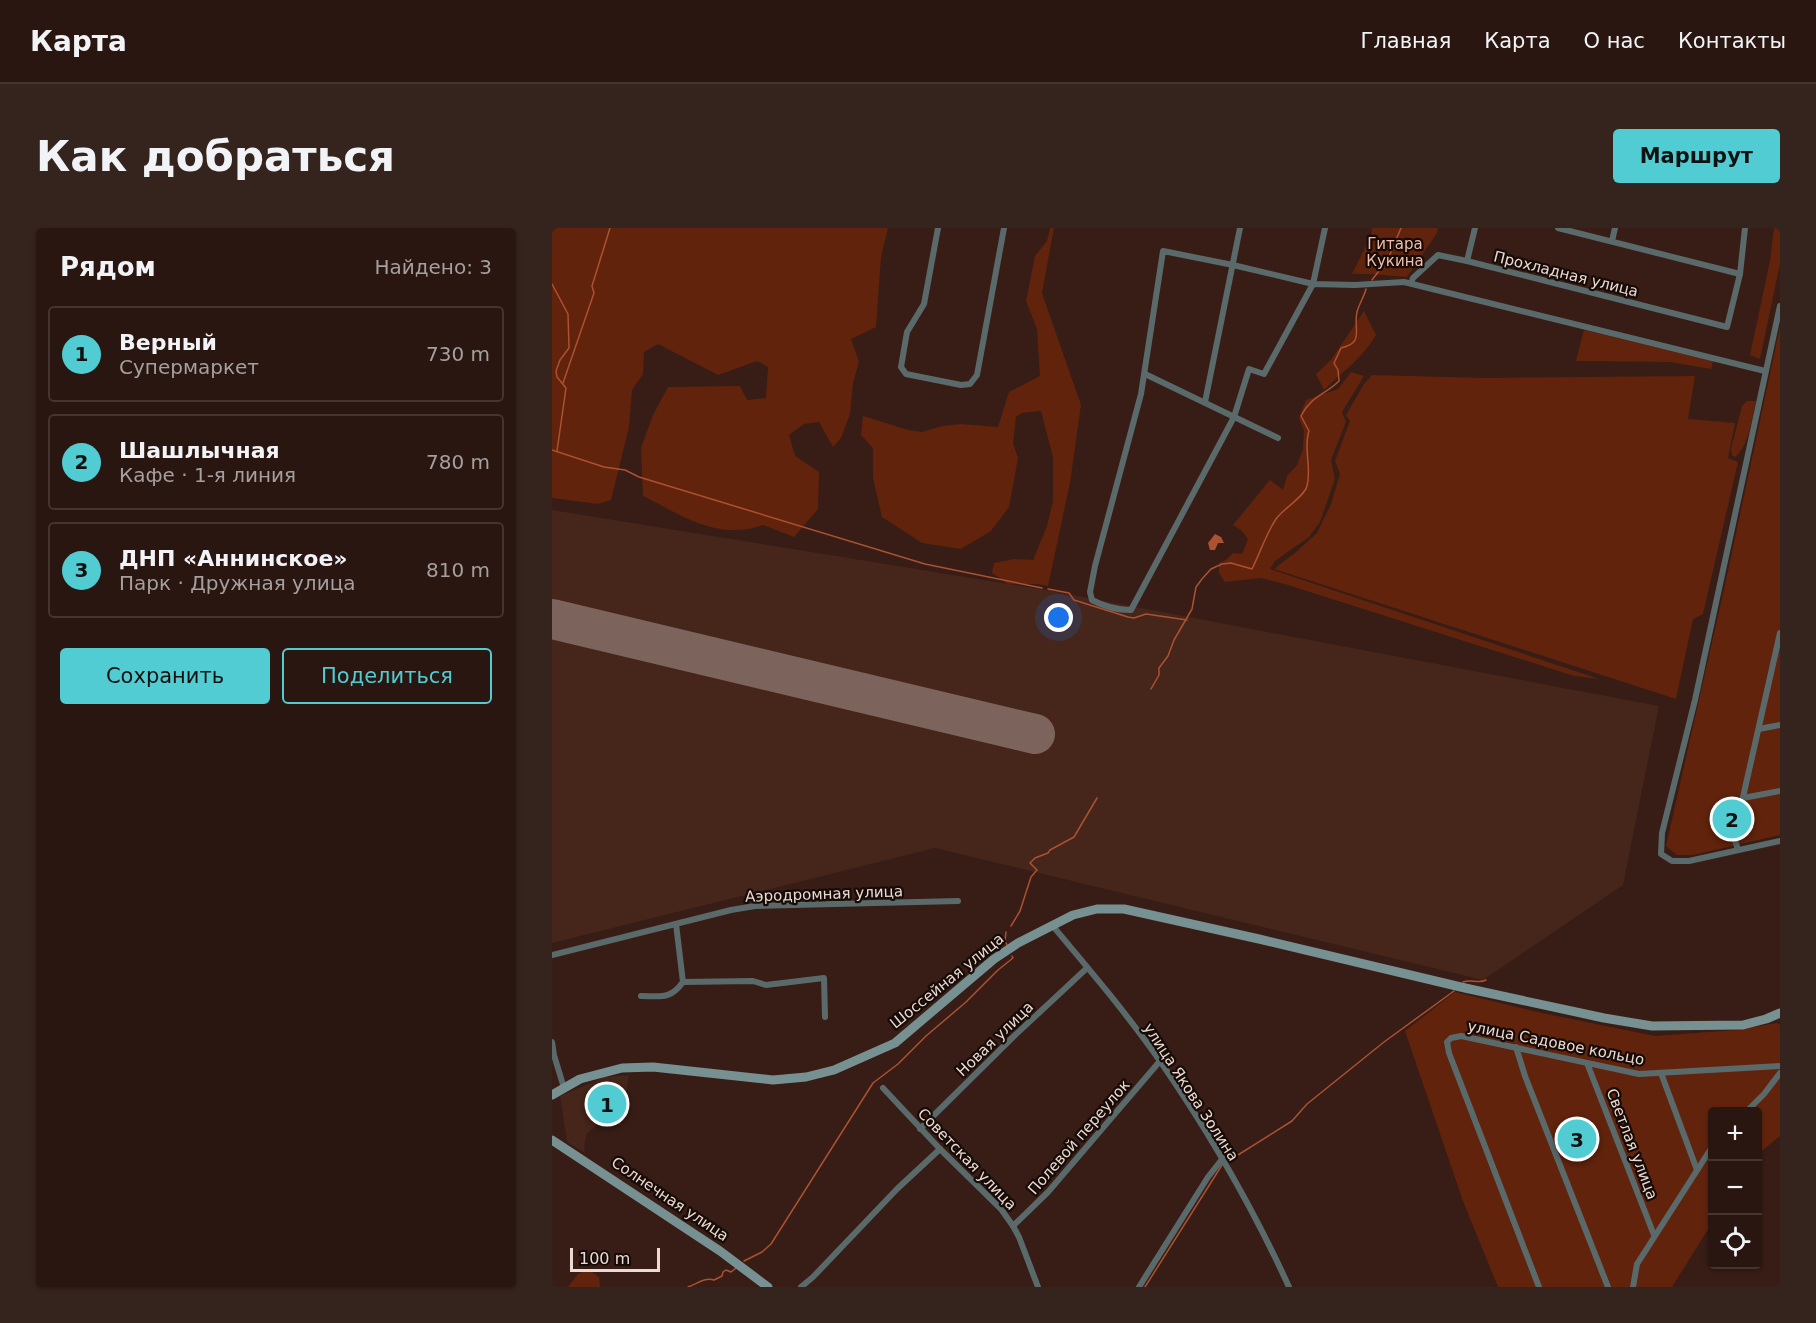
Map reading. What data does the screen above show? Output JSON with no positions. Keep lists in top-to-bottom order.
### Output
{
  "streets": {
    "main road": ["Шоссейная улица", "Солнечная улица"],
    "street": [
      "Прохладная улица",
      "Аэродромная улица",
      "Новая улица",
      "улица Садовое кольцо",
      "улица Якова Золина",
      "Полевой переулок",
      "Светлая улица",
      "Советская улица"
    ]
  },
  "crossings": [
    ["Шоссейная улица", "улица Якова Золина"],
    ["Новая улица", "улица Якова Золина"],
    ["Новая улица", "Советская улица"],
    ["улица Садовое кольцо", "Светлая улица"],
    ["улица Якова Золина", "Полевой переулок"],
    ["Полевой переулок", "Советская улица"]
  ],
  "parks": ["Гитара Кукина"],
  "scale_bar": "100 m",
  "page": {
    "header": "Карта",
    "nav": [
      "Главная",
      "Карта",
      "О нас",
      "Контакты"
    ],
    "buttons": [
      "Маршрут",
      ["Сохранить", "Поделиться"]
    ],
    "title": "Как добраться",
    "heading": ["Рядом", "Найдено: 3"],
    "list": [
      {
        "mark": "1",
        "name": "Верный",
        "note": "Супермаркет",
        "value": "730 m"
      },
      {
        "mark": "2",
        "name": "Шашлычная",
        "note": "Кафе · 1-я линия",
        "value": "780 m"
      },
      {
        "mark": "3",
        "name": "ДНП «Аннинское»",
        "note": "Парк · Дружная улица",
        "value": "810 m"
      }
    ],
    "pins": ["2", "1", "3"],
    "map_buttons": ["+", "−"],
    "scale": "100 m"
  }
}
